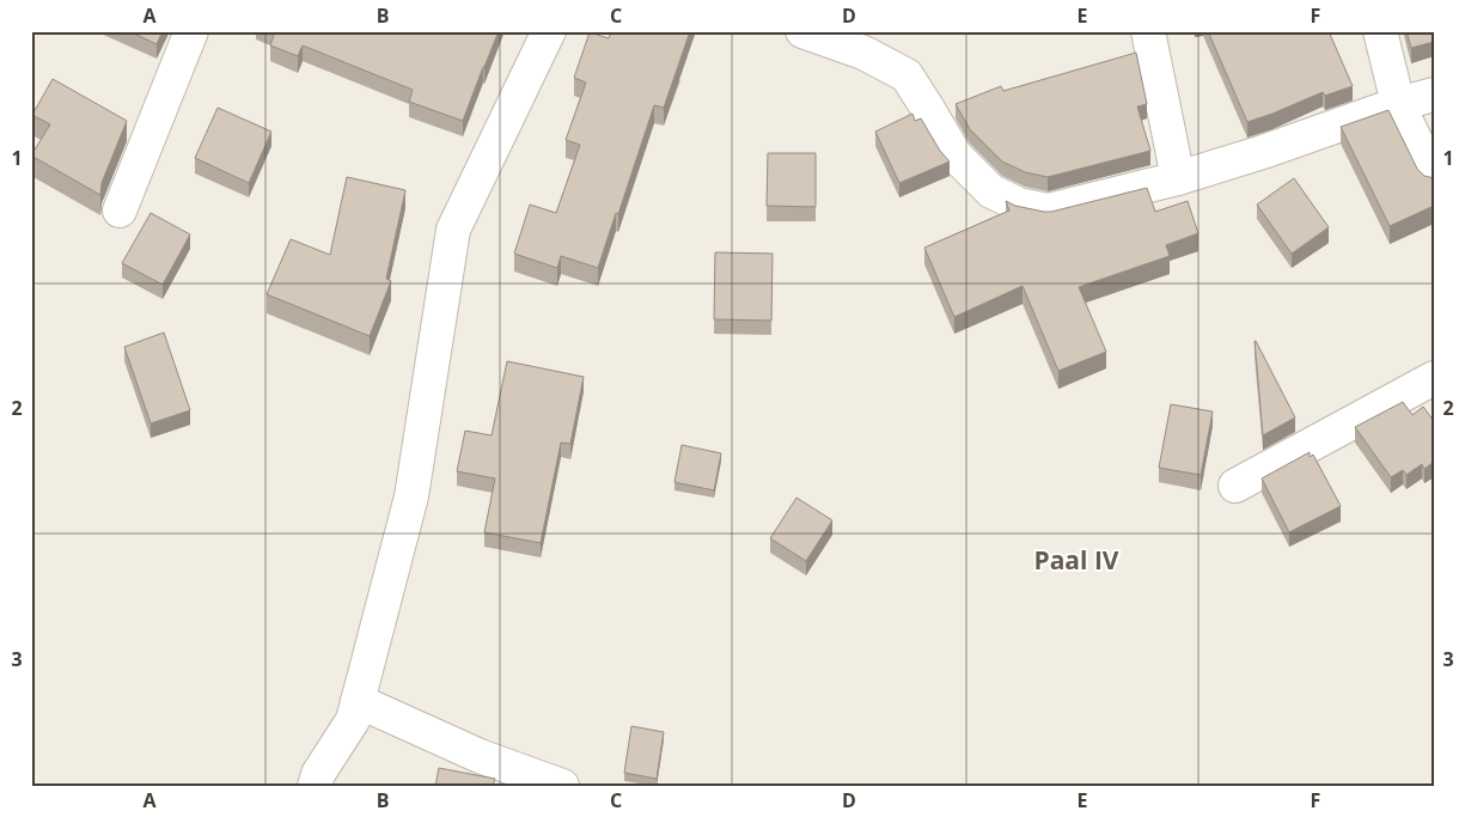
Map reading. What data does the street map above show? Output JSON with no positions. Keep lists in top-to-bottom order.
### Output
{
  "districts": ["Paal IV"],
  "grid": {
    "columns": [
      "A",
      "B",
      "C",
      "D",
      "E",
      "F"
    ],
    "rows": ["1", "2", "3"]
  }
}
